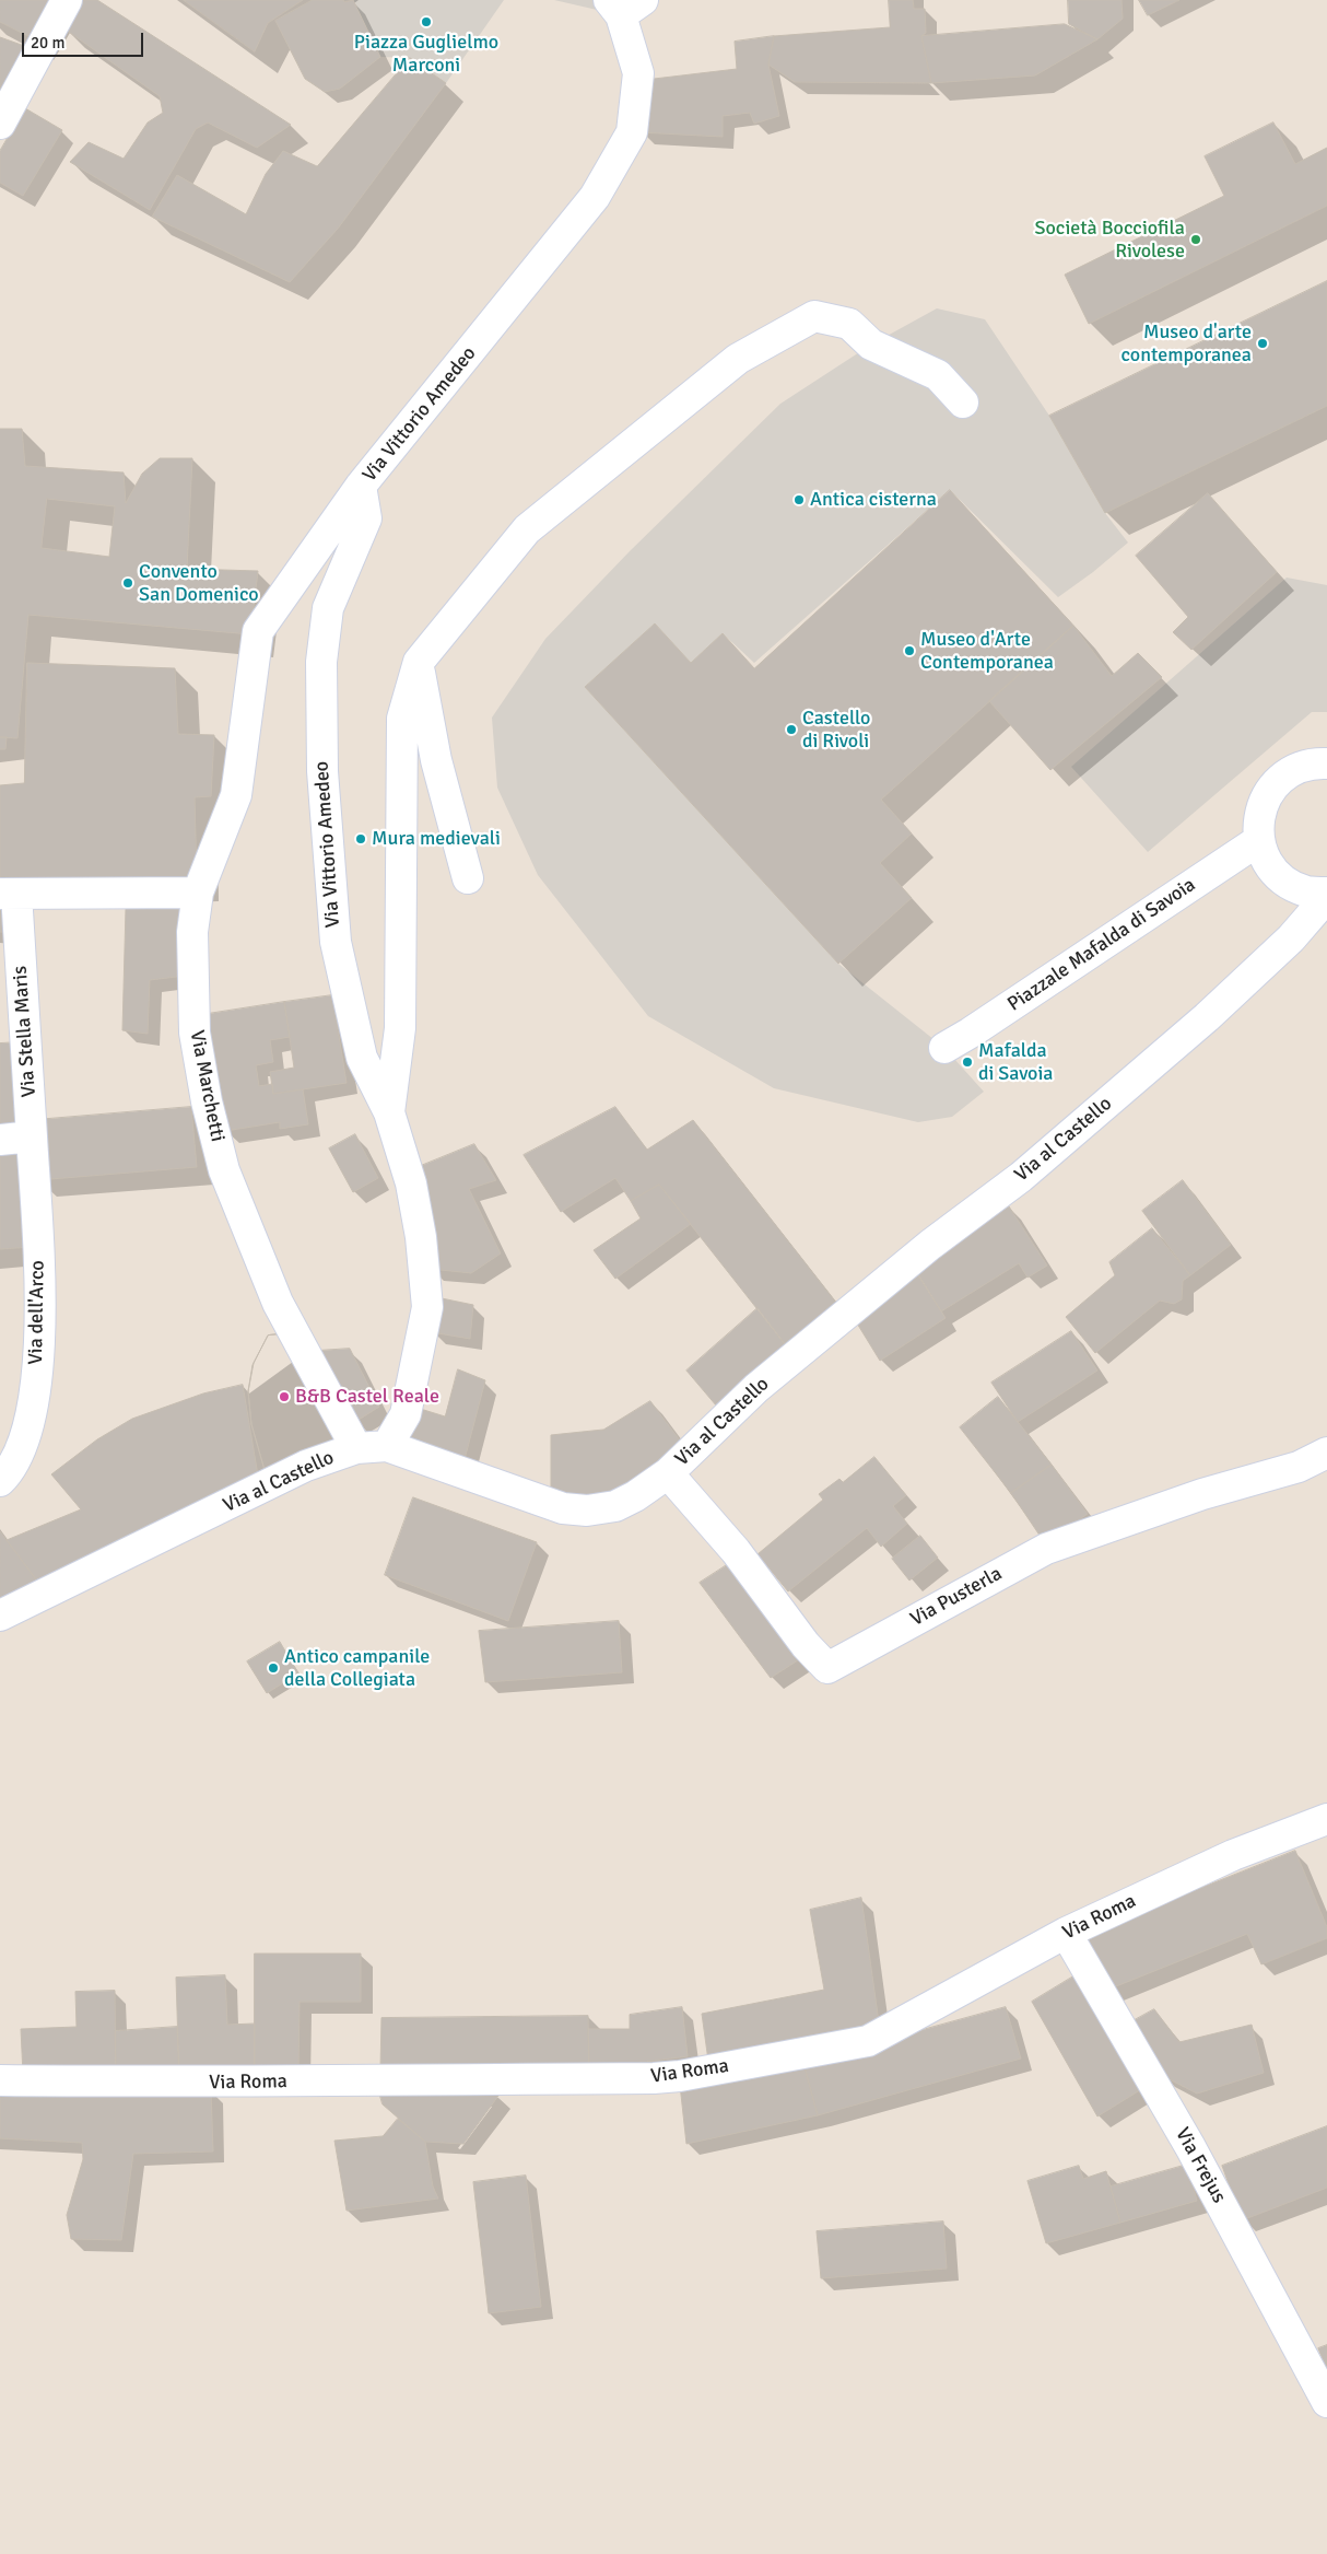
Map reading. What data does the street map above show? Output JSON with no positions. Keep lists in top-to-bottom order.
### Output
{
  "streets": {
    "street": [
      "Via Vittorio Amedeo",
      "Piazzale Mafalda di Savoia",
      "Via Stella Maris",
      "Via Marchetti",
      "Via al Castello",
      "Via dell'Arco",
      "Via Pusterla",
      "Via Roma",
      "Via Frejus"
    ]
  },
  "crossings": [
    ["Via Vittorio Amedeo", "Via Marchetti"],
    ["Via Vittorio Amedeo", "Via al Castello"],
    ["Via Stella Maris", "Via dell'Arco"],
    ["Via Marchetti", "Via al Castello"],
    ["Via al Castello", "Via Pusterla"],
    ["Via Roma", "Via Frejus"]
  ],
  "places": [
    "Piazza Guglielmo Marconi",
    "Società Bocciofila Rivolese",
    "Museo d'arte contemporanea",
    "Antica cisterna",
    "Convento San Domenico",
    "Museo d'Arte Contemporanea",
    "Castello di Rivoli",
    "Mura medievali",
    "Mafalda di Savoia",
    "B&B Castel Reale",
    "Antico campanile della Collegiata"
  ],
  "scale_bar": "20 m"
}
